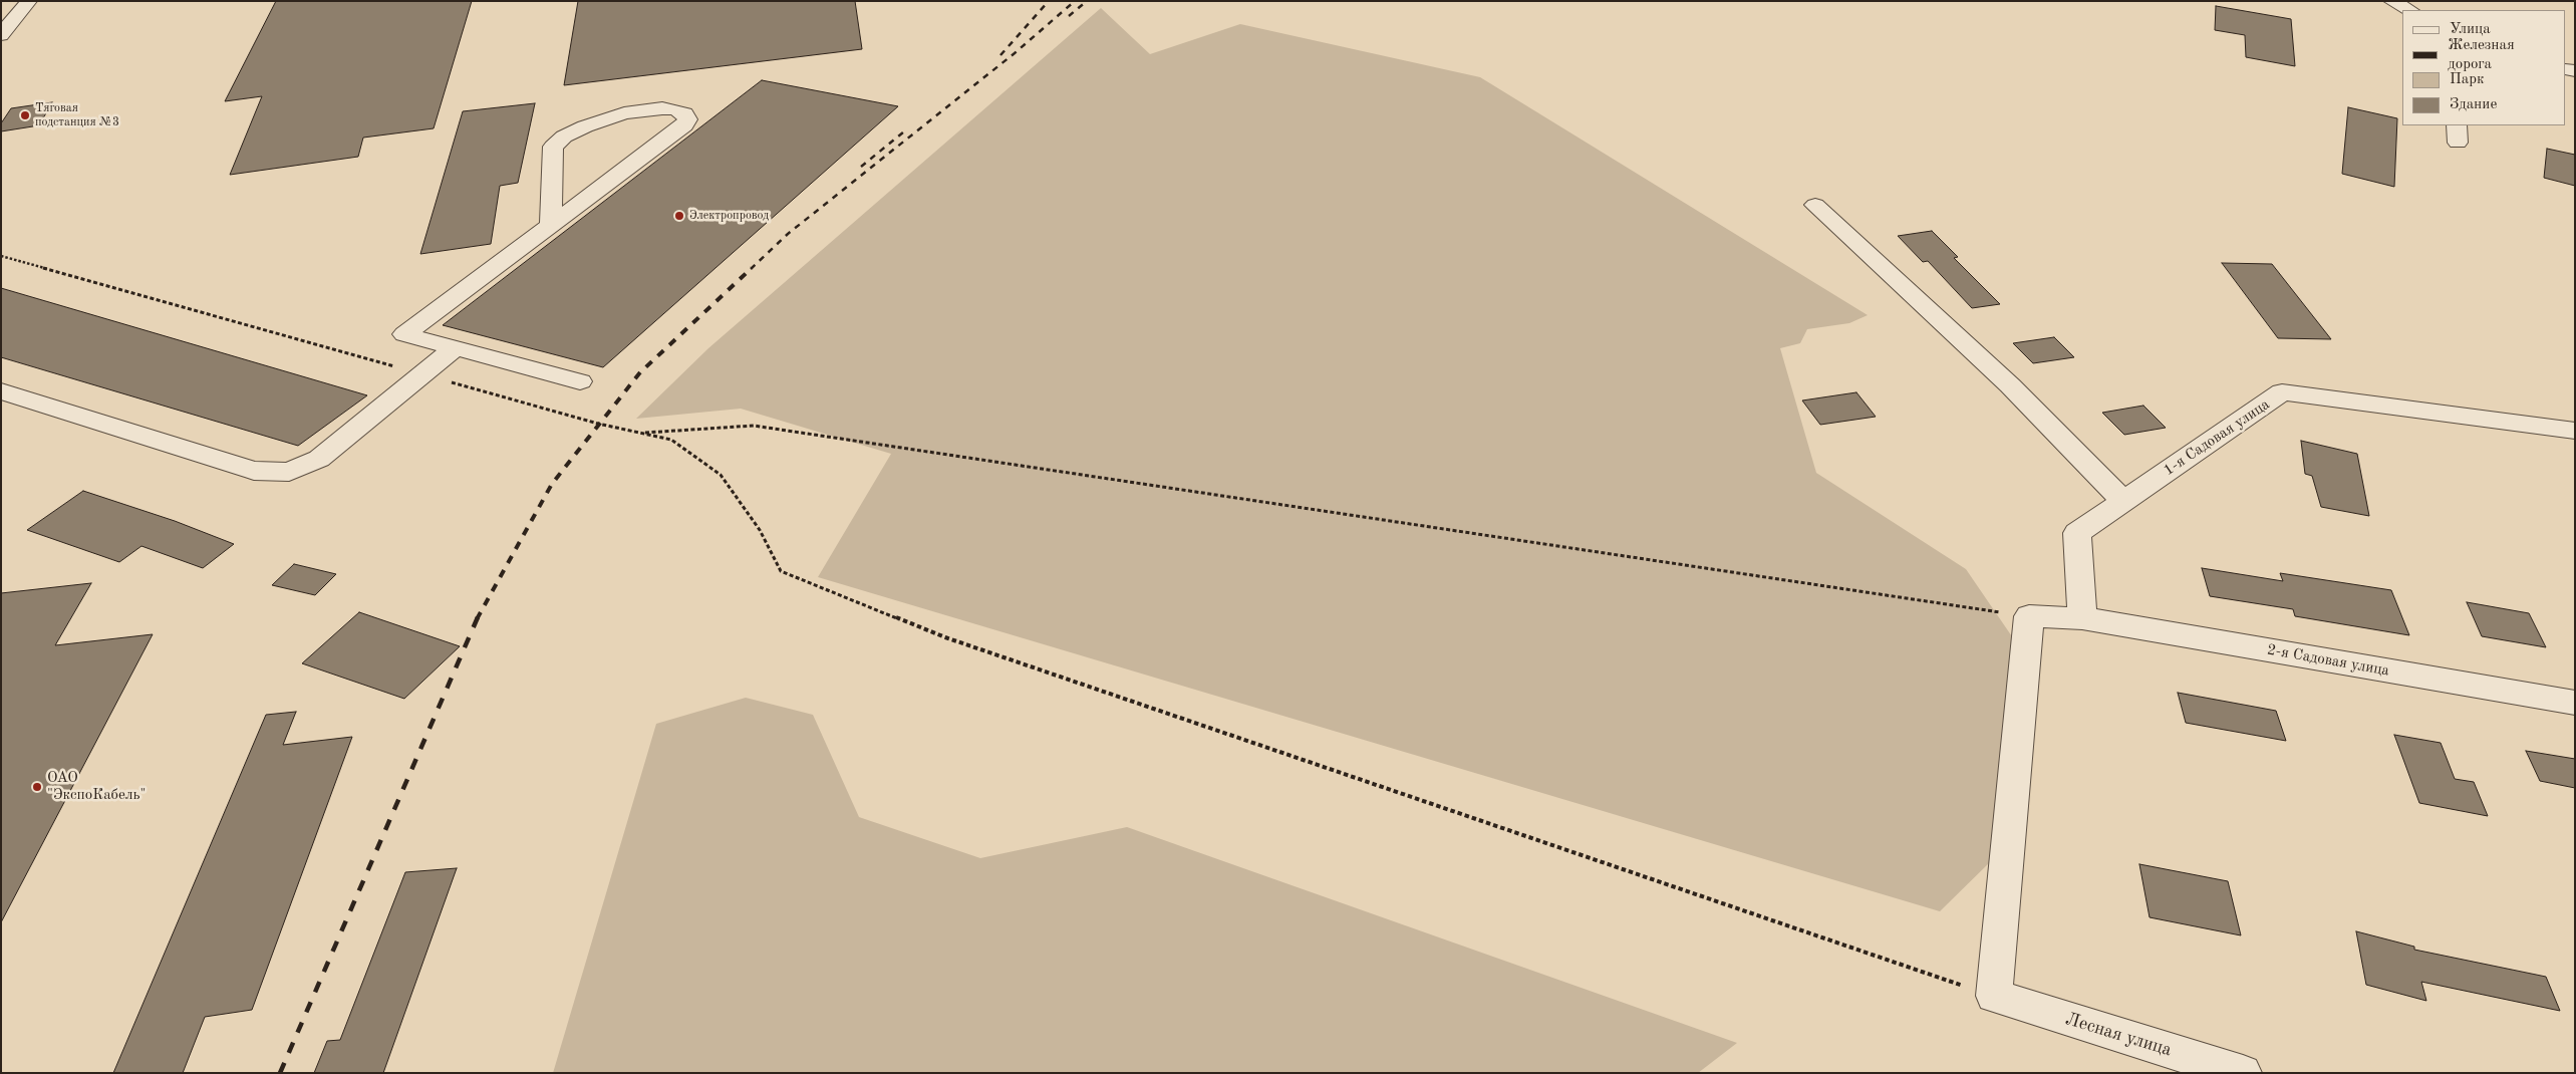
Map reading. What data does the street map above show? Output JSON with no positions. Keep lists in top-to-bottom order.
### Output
{
  "streets": {
    "street": ["1-я Садовая улица", "2-я Садовая улица", "Лесная улица"]
  },
  "crossings": [
    ["1-я Садовая улица", "2-я Садовая улица"]
  ],
  "places": ["Тяговая подстанция №3", "Электропровод", "ОАО \"ЭкспоКабель\""],
  "legend": [
    "Улица",
    "Железная дорога",
    "Парк",
    "Здание"
  ]
}
